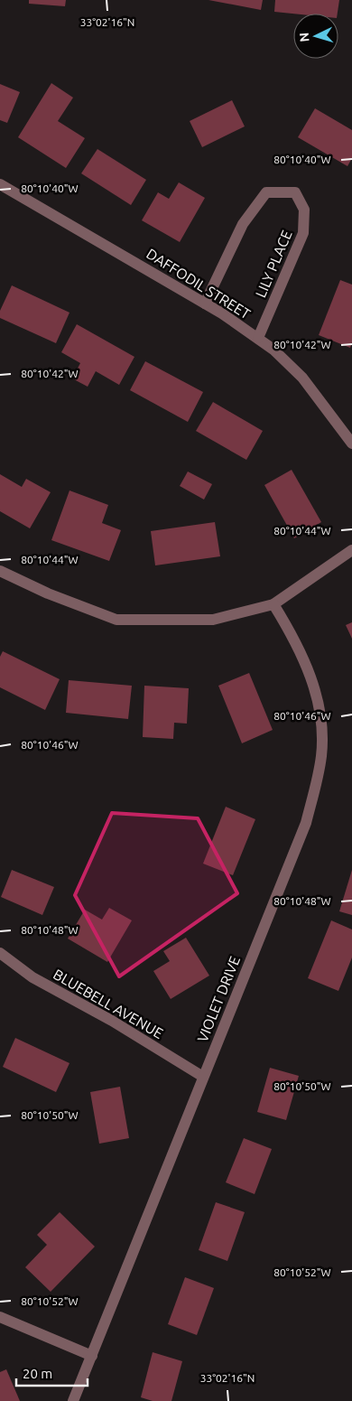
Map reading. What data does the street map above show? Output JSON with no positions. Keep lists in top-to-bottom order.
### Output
{
  "streets": {
    "street": [
      "LILY PLACE",
      "DAFFODIL STREET",
      "VIOLET DRIVE",
      "BLUEBELL AVENUE"
    ]
  },
  "crossings": [
    ["LILY PLACE", "DAFFODIL STREET"],
    ["VIOLET DRIVE", "BLUEBELL AVENUE"]
  ],
  "scale_bar": "20 m",
  "north": "left",
  "coordinates": [
    "33°02'16\"N",
    "80°10'40\"W",
    "80°10'42\"W",
    "80°10'44\"W",
    "80°10'46\"W",
    "80°10'48\"W",
    "80°10'50\"W",
    "80°10'52\"W"
  ]
}
